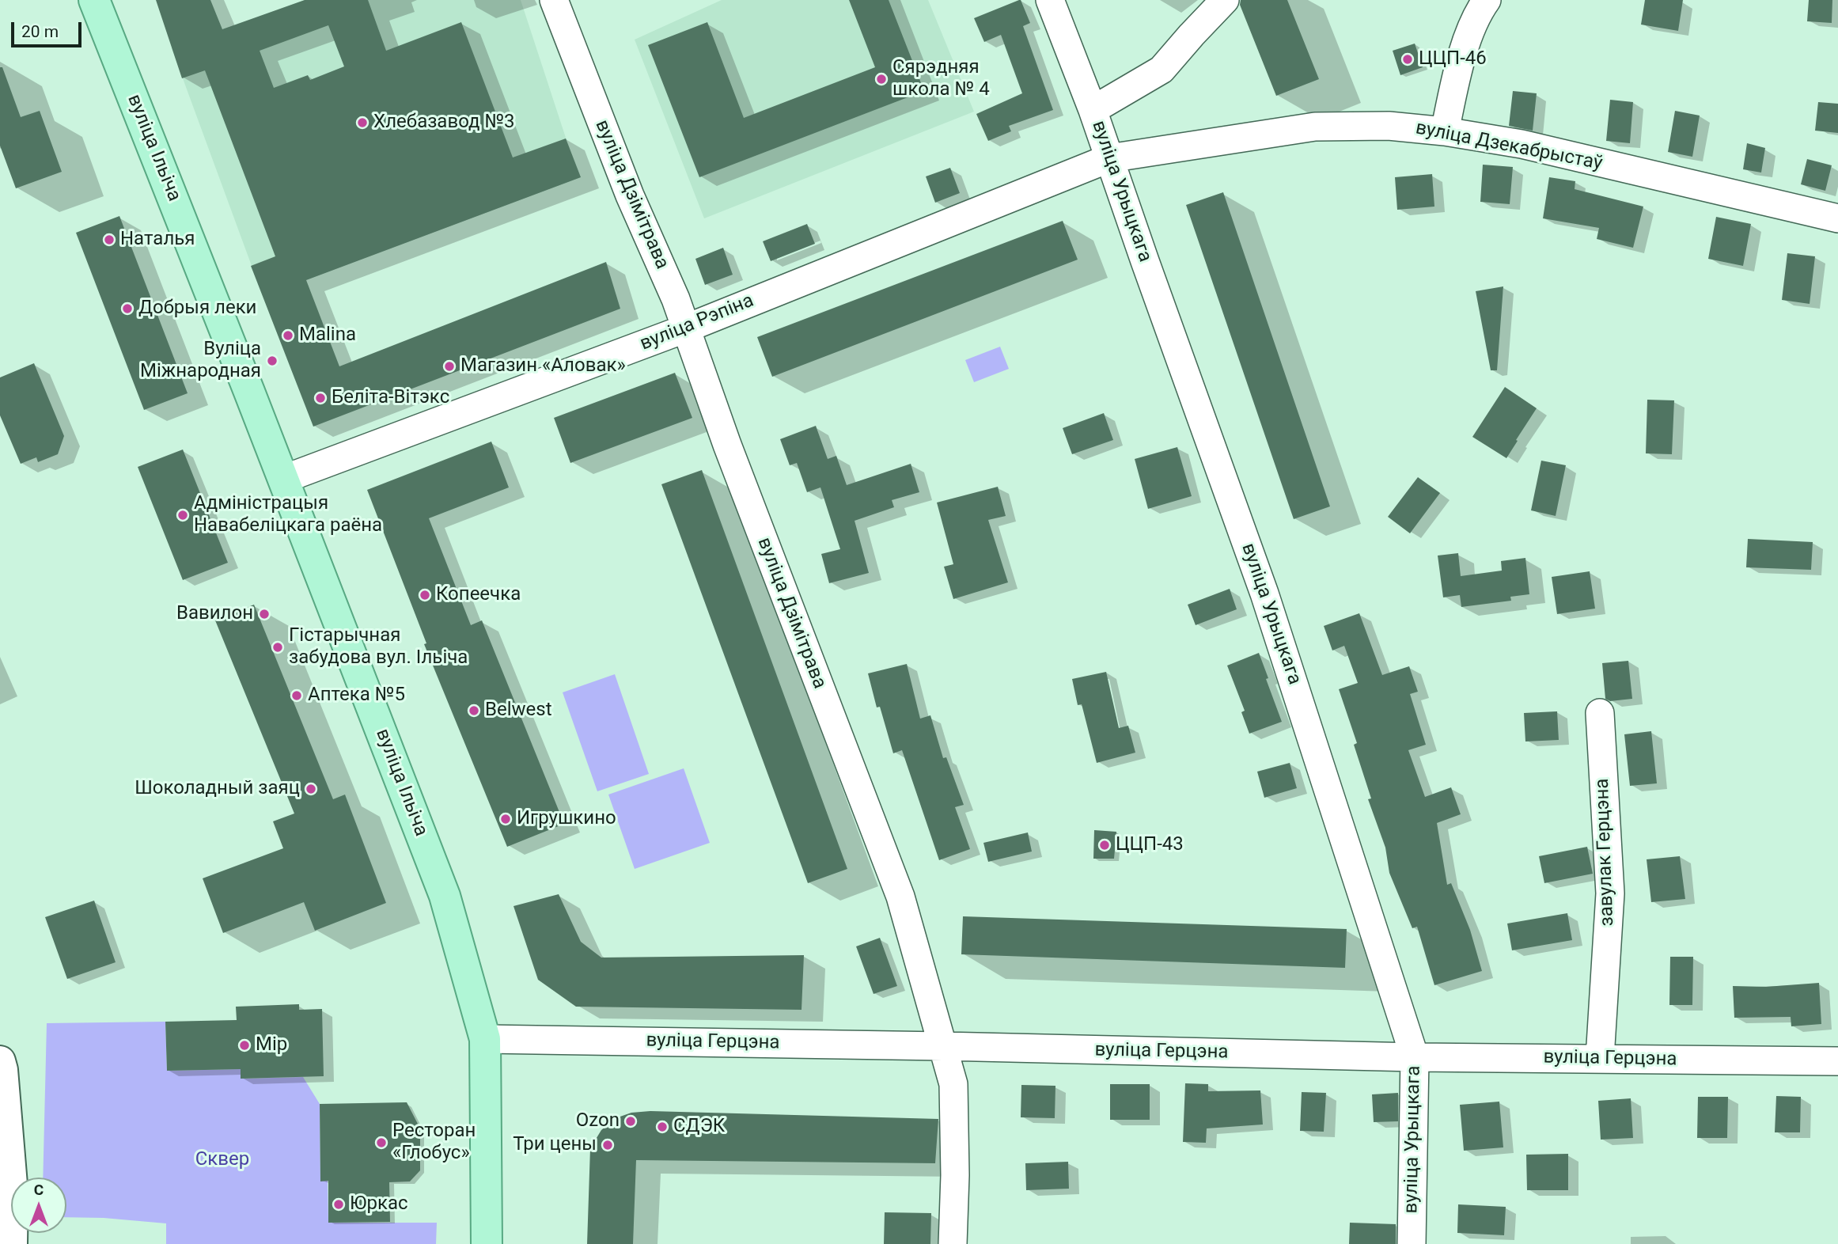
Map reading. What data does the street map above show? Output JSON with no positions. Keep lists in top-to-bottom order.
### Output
{
  "streets": {
    "main road": ["вуліца Ільіча"],
    "street": [
      "вуліца Дзекабрыстаў",
      "вуліца Урыцкага",
      "вуліца Дзімітрава",
      "вуліца Рэпіна",
      "завулак Герцэна",
      "вуліца Герцэна"
    ]
  },
  "crossings": [
    ["вуліца Дзекабрыстаў", "вуліца Урыцкага"],
    ["вуліца Дзекабрыстаў", "вуліца Рэпіна"],
    ["вуліца Ільіча", "вуліца Рэпіна"],
    ["вуліца Ільіча", "вуліца Герцэна"],
    ["вуліца Урыцкага", "вуліца Рэпіна"],
    ["вуліца Урыцкага", "вуліца Герцэна"],
    ["вуліца Дзімітрава", "вуліца Рэпіна"],
    ["вуліца Дзімітрава", "вуліца Герцэна"],
    ["завулак Герцэна", "вуліца Герцэна"]
  ],
  "parks": ["Сквер"],
  "places": [
    "ЦЦП-46",
    "Сярэдняя школа № 4",
    "Хлебазавод №3",
    "Наталья",
    "Добрыя леки",
    "Malina",
    "Вуліца Міжнародная",
    "Магазин «Аловак»",
    "Беліта-Вітэкс",
    "Адміністрацыя Навабеліцкага раёна",
    "Копеечка",
    "Вавилон",
    "Гістарычная забудова вул. Ільіча",
    "Аптека №5",
    "Belwest",
    "Шоколадный заяц",
    "Игрушкино",
    "ЦЦП-43",
    "Мір",
    "Ozon",
    "СДЭК",
    "Ресторан «Глобус»",
    "Три цены",
    "Юркас"
  ],
  "scale_bar": "20 m",
  "north": "top"
}
